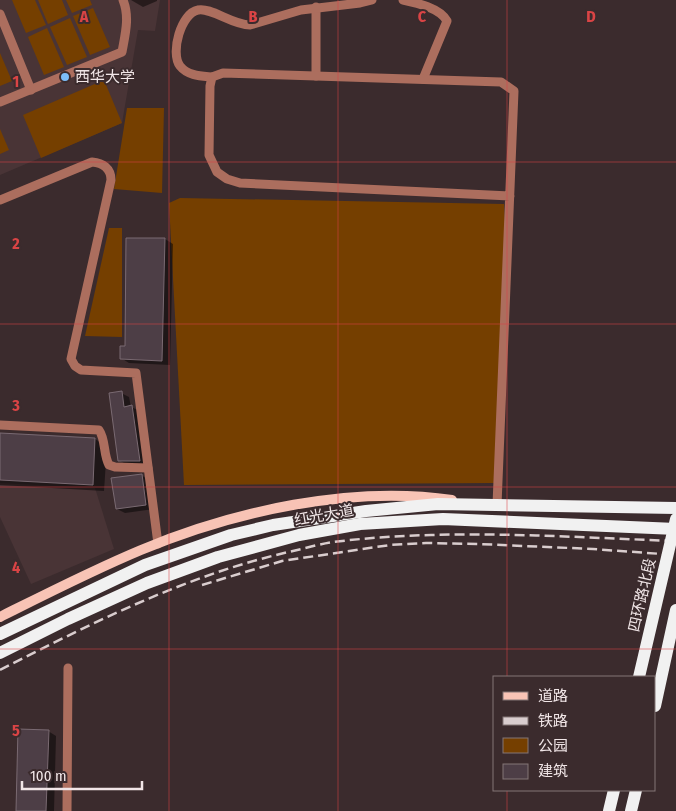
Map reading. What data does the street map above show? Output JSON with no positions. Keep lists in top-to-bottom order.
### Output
{
  "streets": {
    "highway": ["红光大道", "四环路北段"]
  },
  "places": ["西华大学"],
  "legend": [
    "道路",
    "铁路",
    "公园",
    "建筑"
  ],
  "scale_bar": "100 m",
  "grid": {
    "columns": [
      "A",
      "B",
      "C",
      "D"
    ],
    "rows": [
      "1",
      "2",
      "3",
      "4",
      "5"
    ]
  }
}
